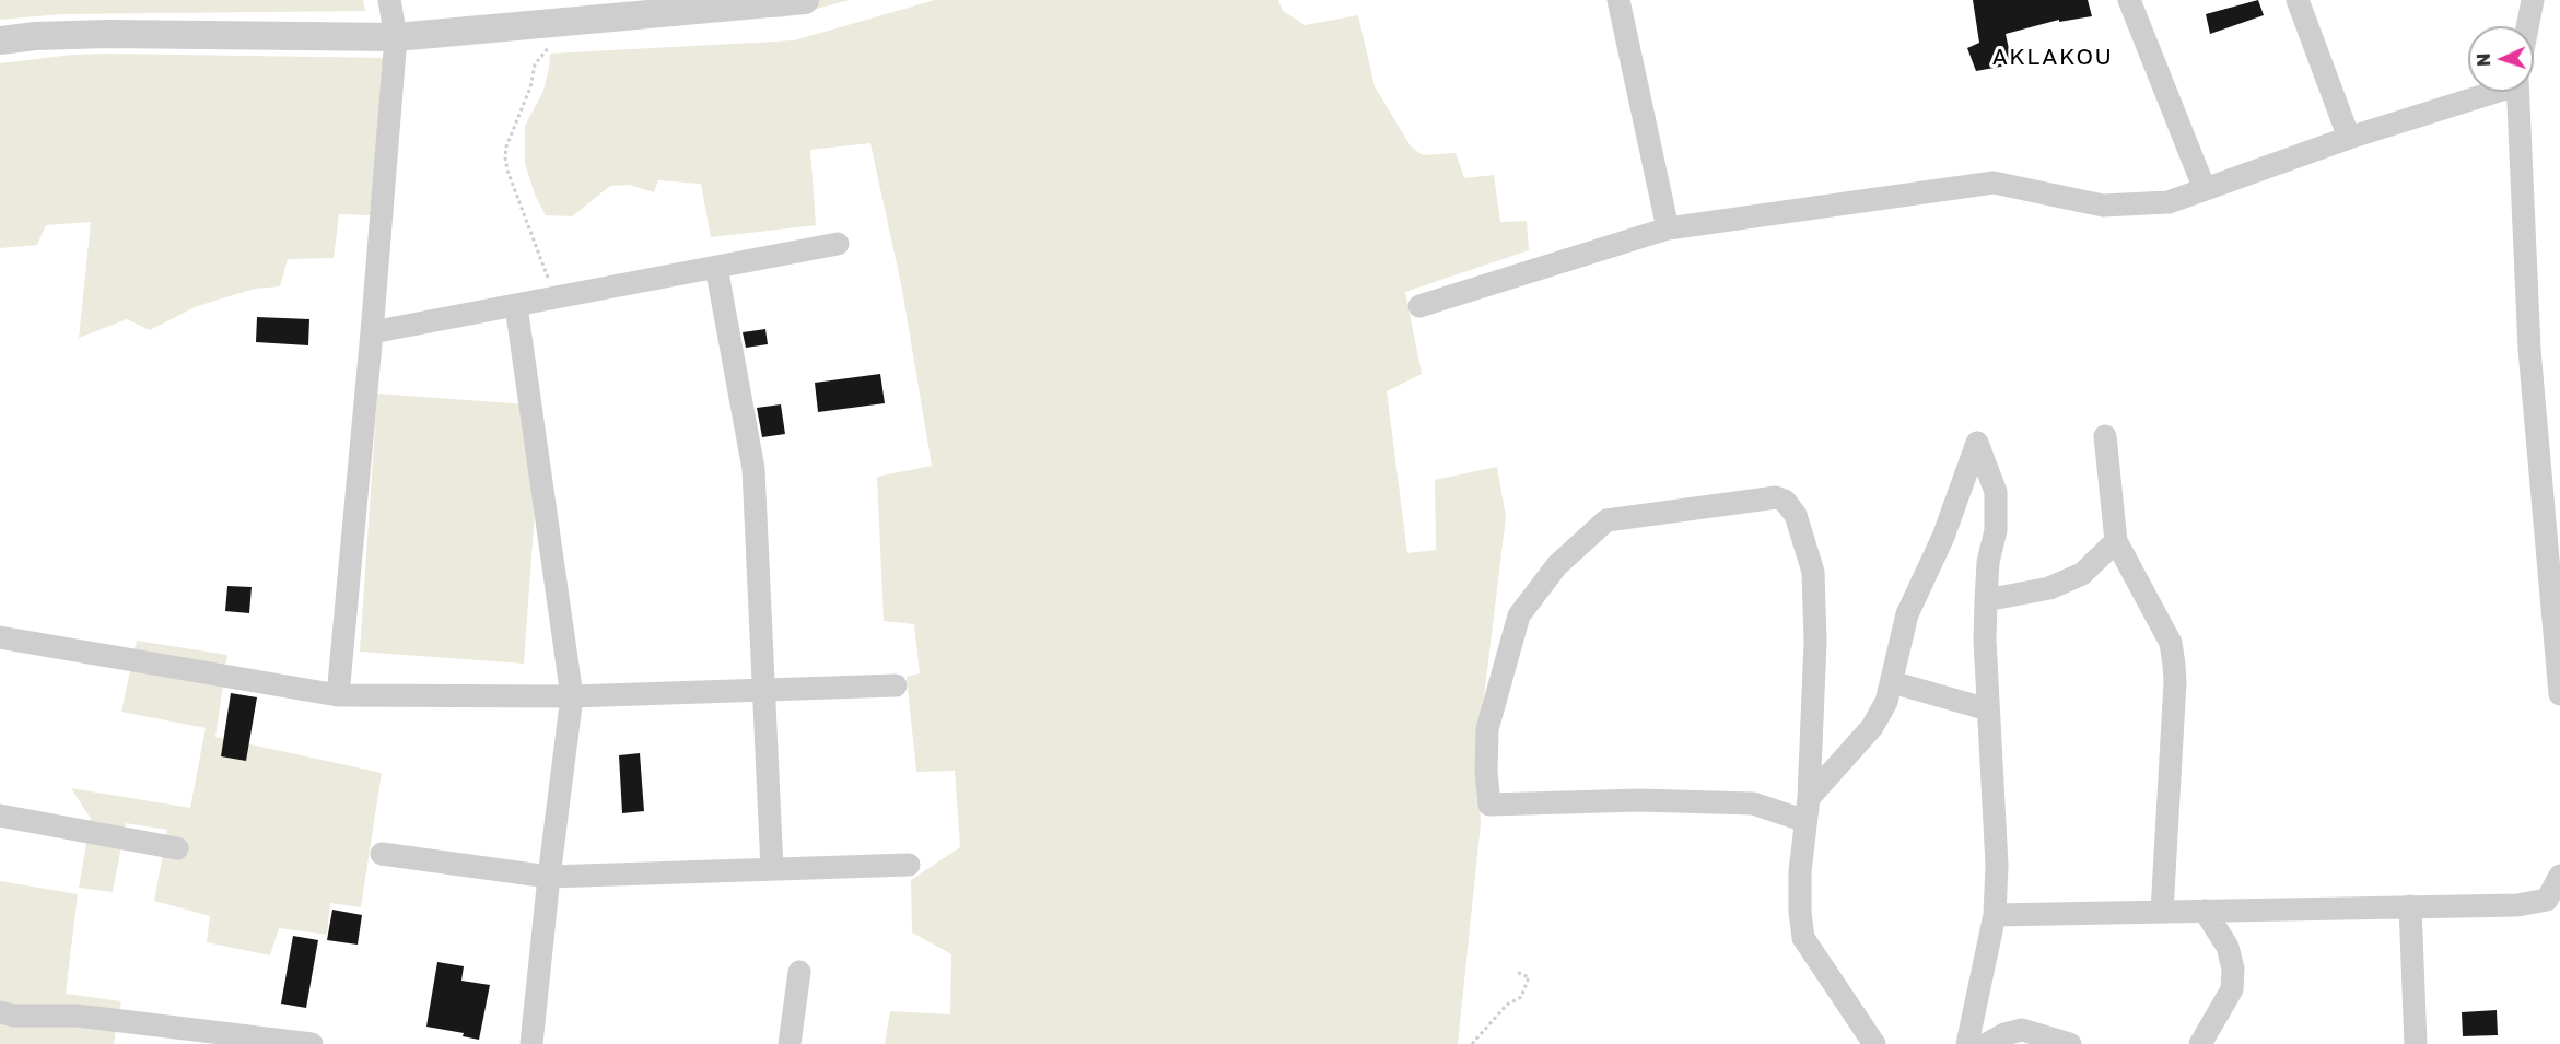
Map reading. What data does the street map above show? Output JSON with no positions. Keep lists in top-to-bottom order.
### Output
{
  "districts": ["AKLAKOU"],
  "north": "left"
}
